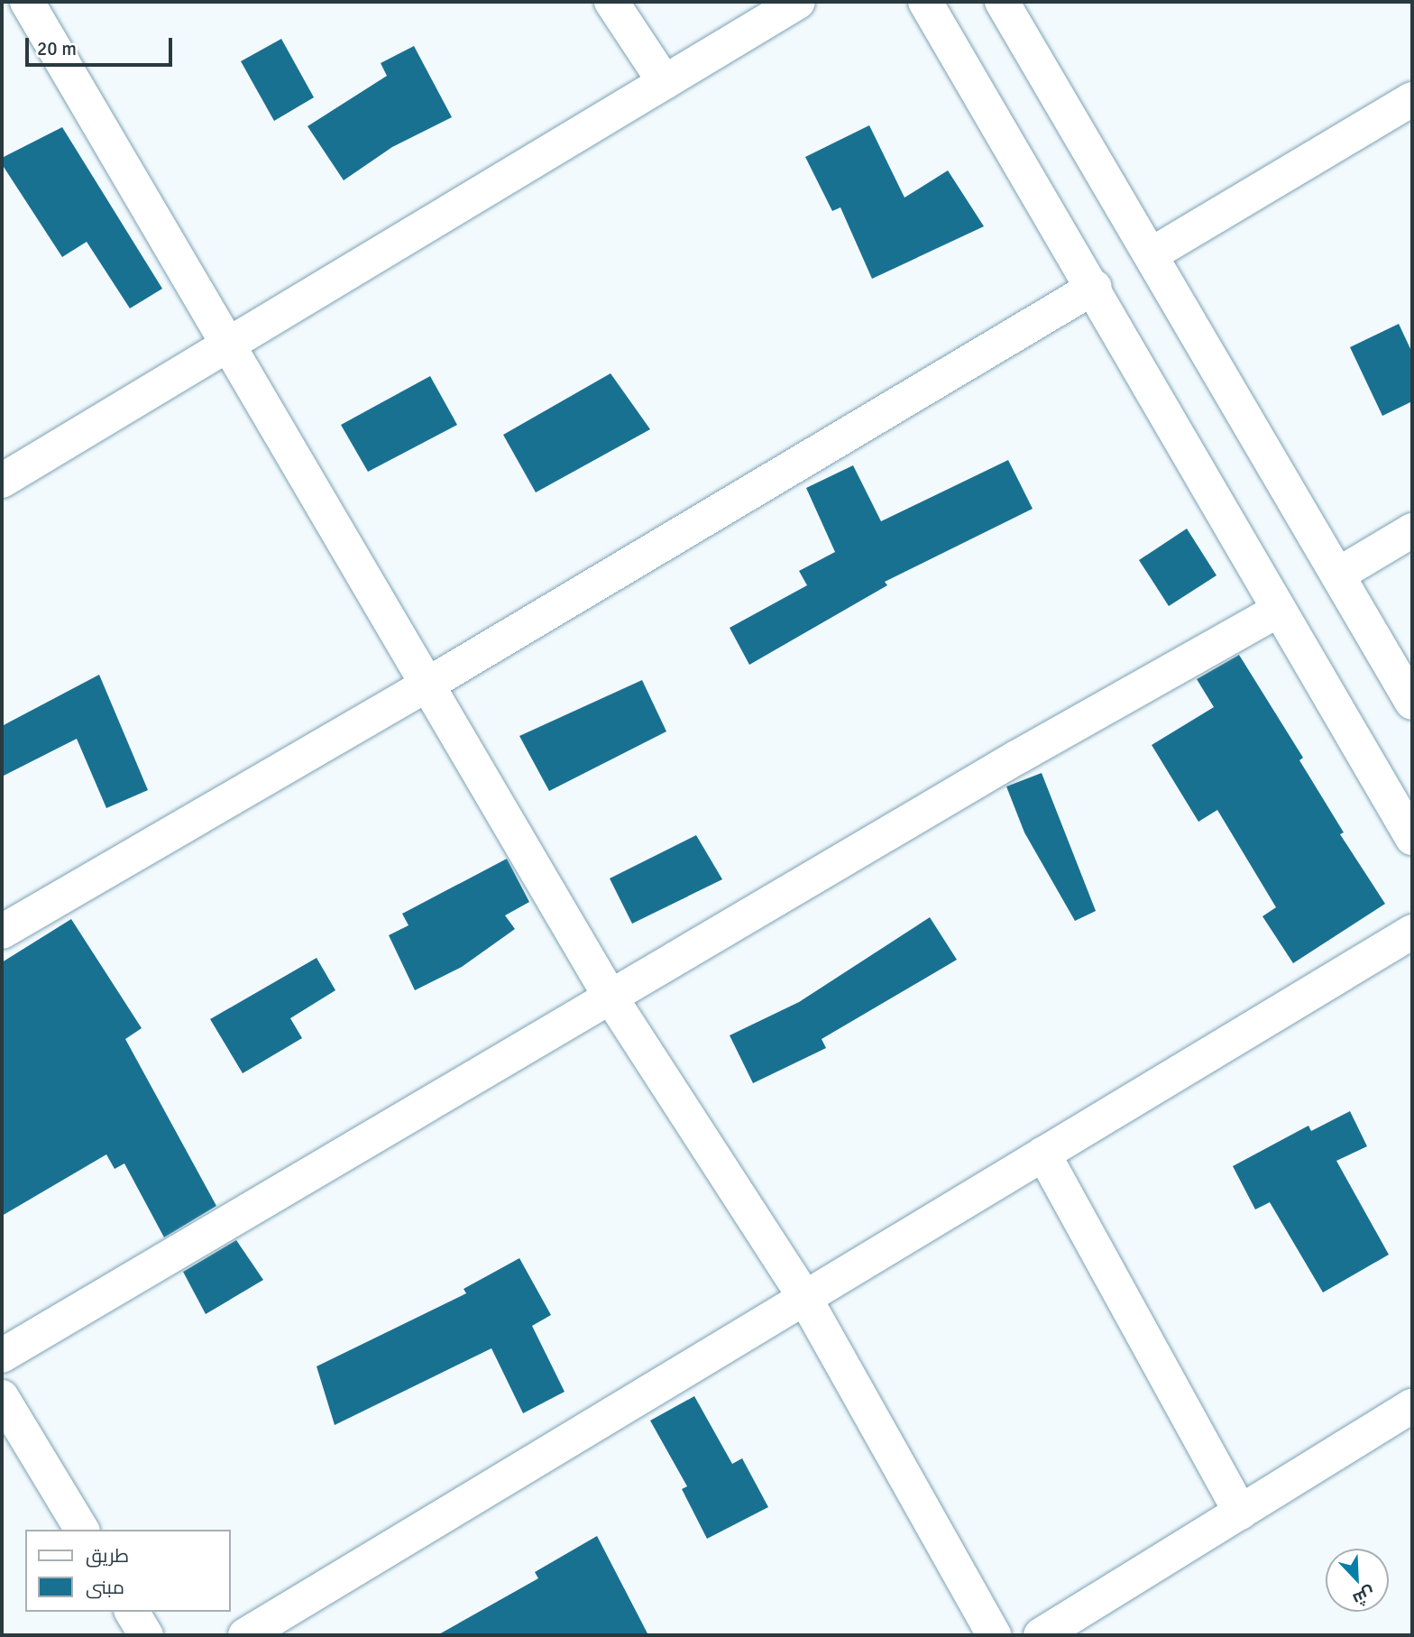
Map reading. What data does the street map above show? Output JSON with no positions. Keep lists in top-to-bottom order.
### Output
{
  "legend": ["طريق", "مبنى"],
  "scale_bar": "20 m",
  "north": "bottom right"
}
